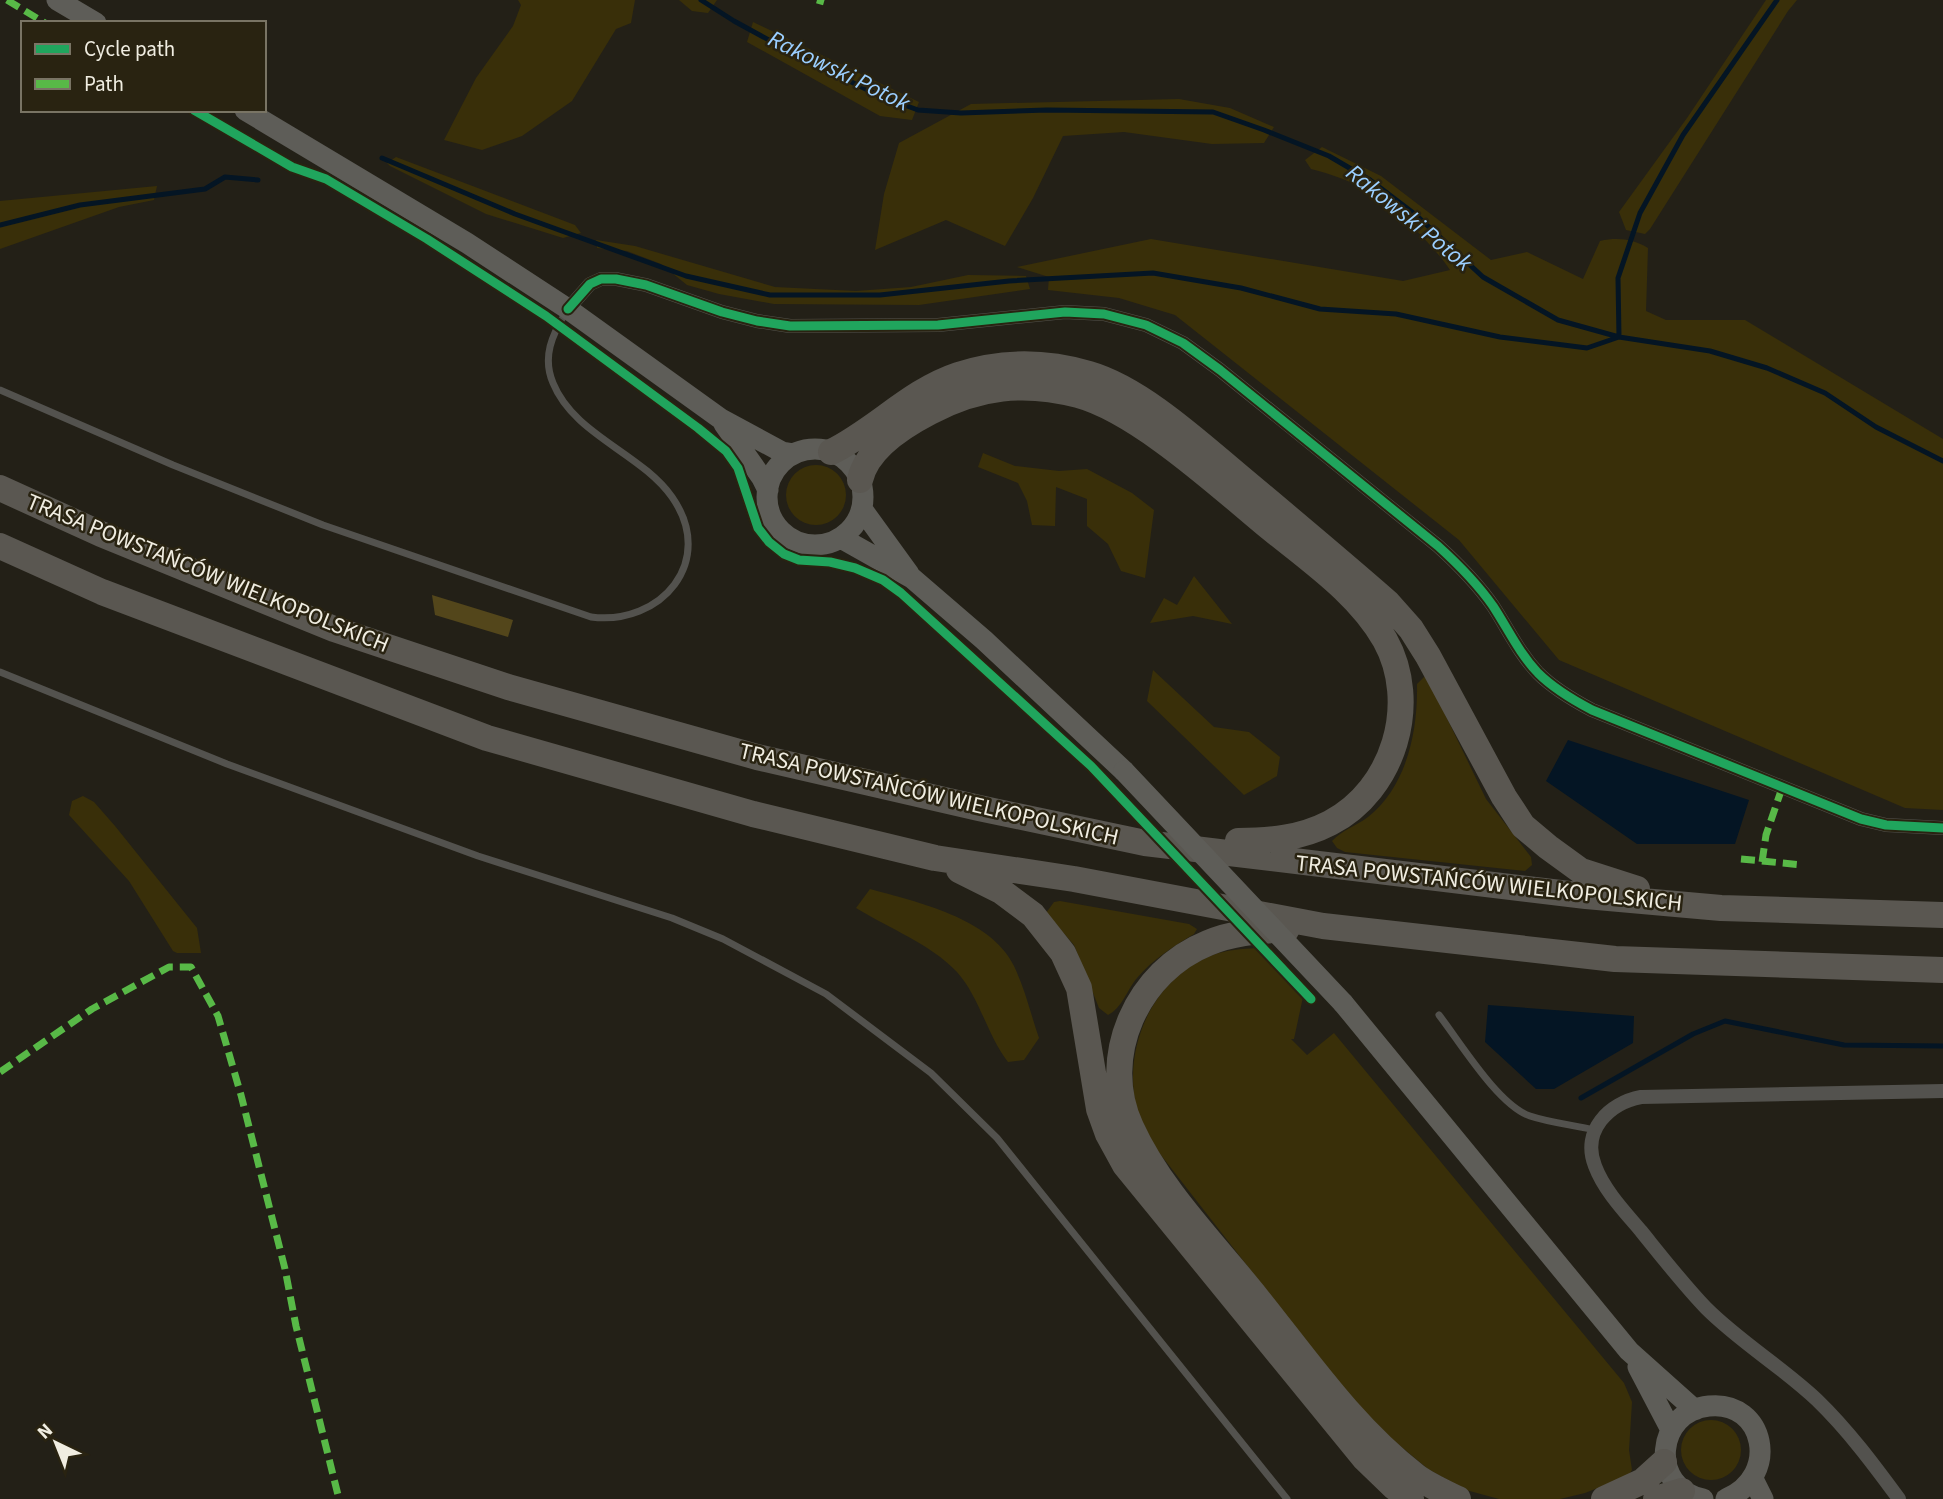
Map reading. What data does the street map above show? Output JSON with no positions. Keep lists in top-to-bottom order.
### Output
{
  "streets": {
    "highway": ["TRASA POWSTAŃCÓW WIELKOPOLSKICH"]
  },
  "water": ["Rakowski Potok"],
  "legend": ["Cycle path", "Path"],
  "north": "top left"
}
